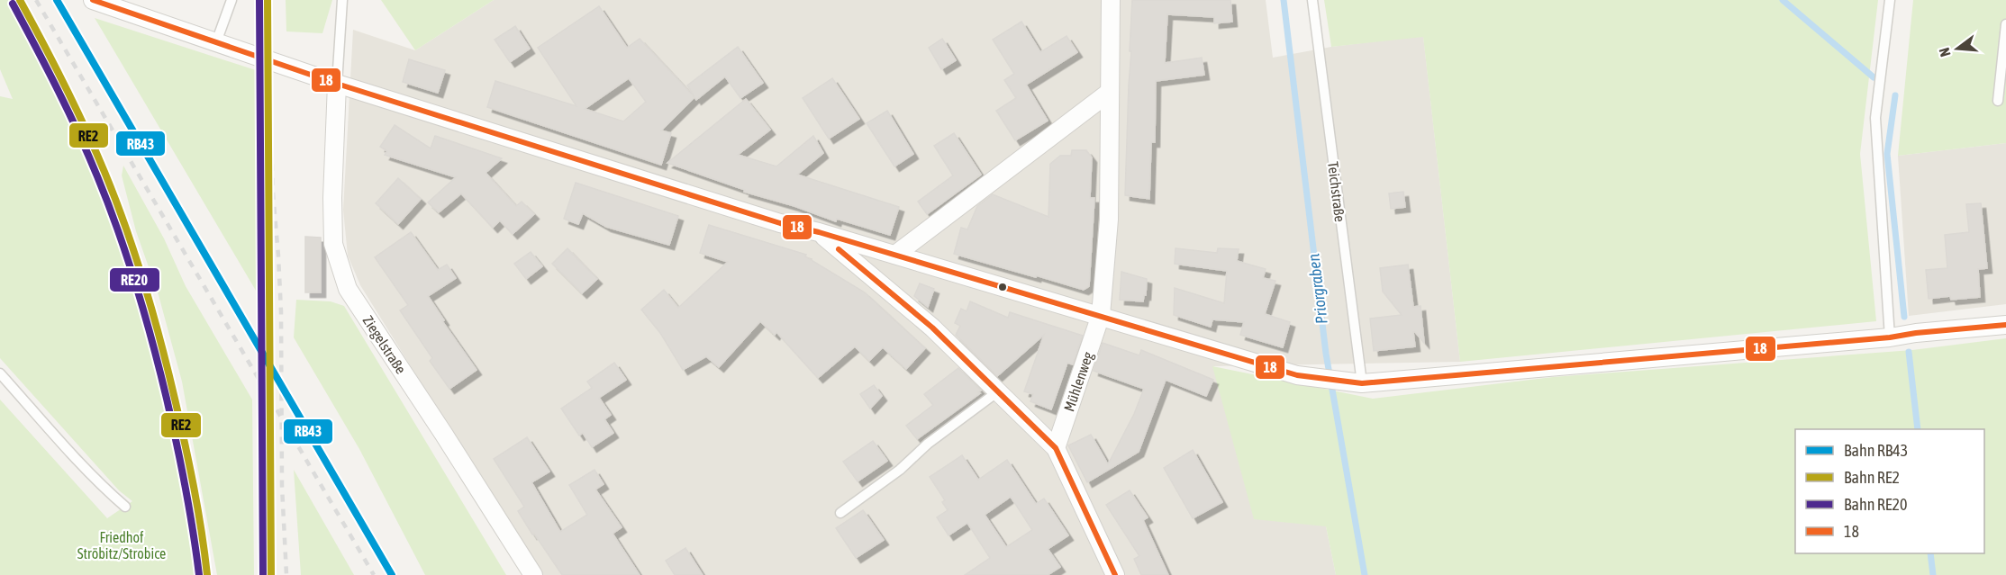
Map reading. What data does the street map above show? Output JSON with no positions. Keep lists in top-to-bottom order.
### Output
{
  "streets": {
    "street": ["Ziegelstraße", "Mühlenweg"],
    "lane": ["Teichstraße"]
  },
  "water": ["Priorgraben"],
  "parks": ["Friedhof Ströbitz/Strobice"],
  "lines": [
    "rail line RB43",
    "rail line RE2",
    "rail line RE20",
    "transit line 18"
  ],
  "legend": [
    "Bahn RB43",
    "Bahn RE2",
    "Bahn RE20",
    "18"
  ],
  "north": "left"
}
